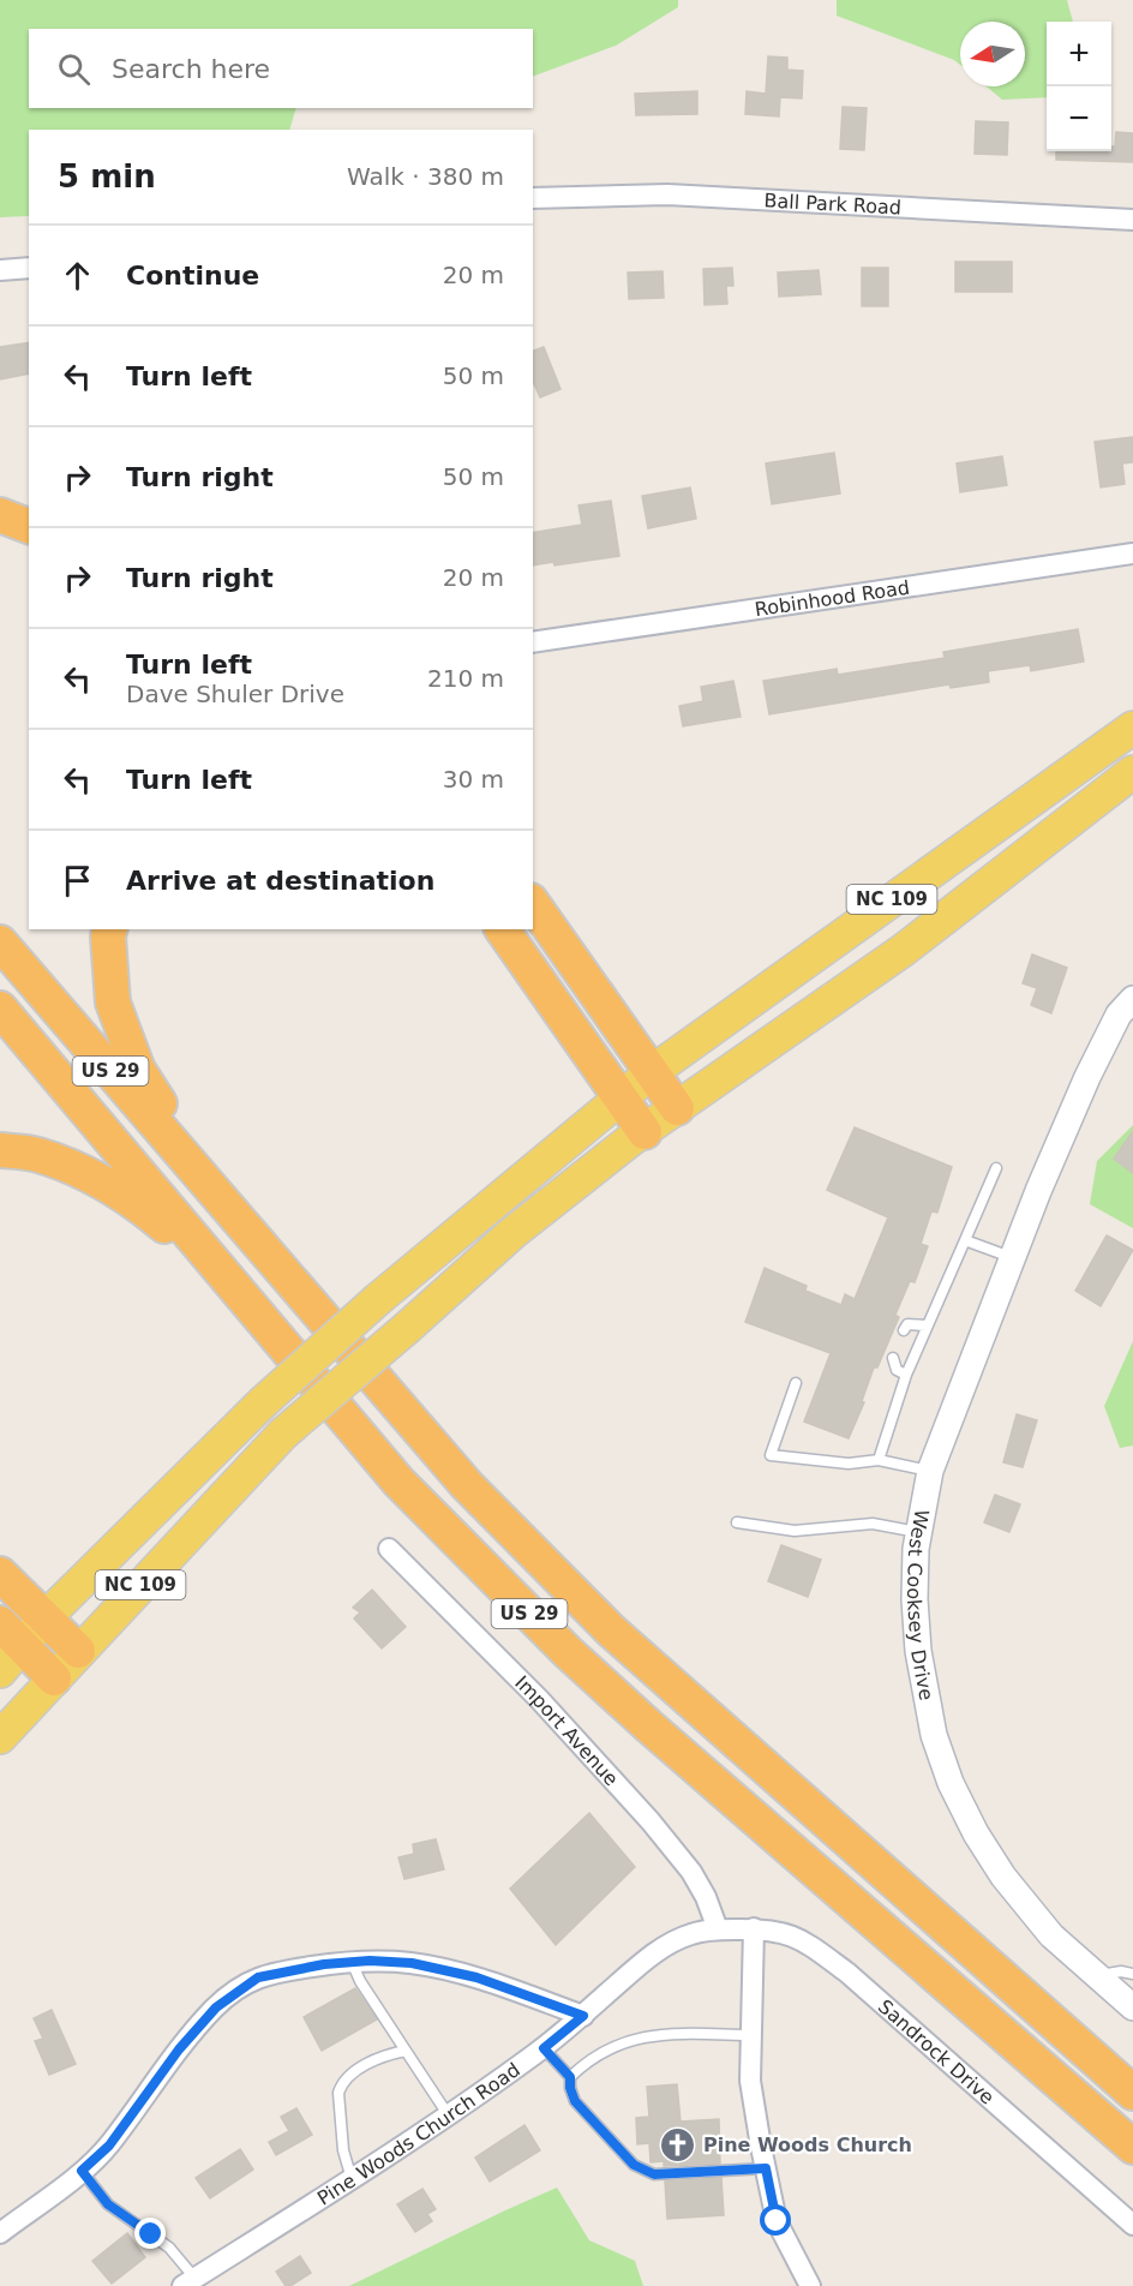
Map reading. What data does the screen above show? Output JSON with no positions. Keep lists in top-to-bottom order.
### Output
{
  "streets": {
    "highway": ["US 29"],
    "main road": ["NC 109"],
    "street": [
      "Ball Park Road",
      "Robinhood Road",
      "West Cooksey Drive",
      "Import Avenue",
      "Sandrock Drive",
      "Pine Woods Church Road"
    ]
  },
  "crossings": [
    ["Import Avenue", "Sandrock Drive"],
    ["Import Avenue", "Pine Woods Church Road"],
    ["Sandrock Drive", "Pine Woods Church Road"]
  ],
  "places": {
    "church": ["Pine Woods Church"]
  },
  "north": "left",
  "page": {
    "map_buttons": ["+", "−"],
    "search": "Search here",
    "heading": ["5 min", "Walk · 380 m"],
    "list": [
      ["Continue", "20 m"],
      ["Turn left", "50 m"],
      ["Turn right", "50 m"],
      ["Turn right", "20 m"],
      ["Turn left", "Dave Shuler Drive", "210 m"],
      ["Turn left", "30 m"],
      "Arrive at destination"
    ]
  }
}
